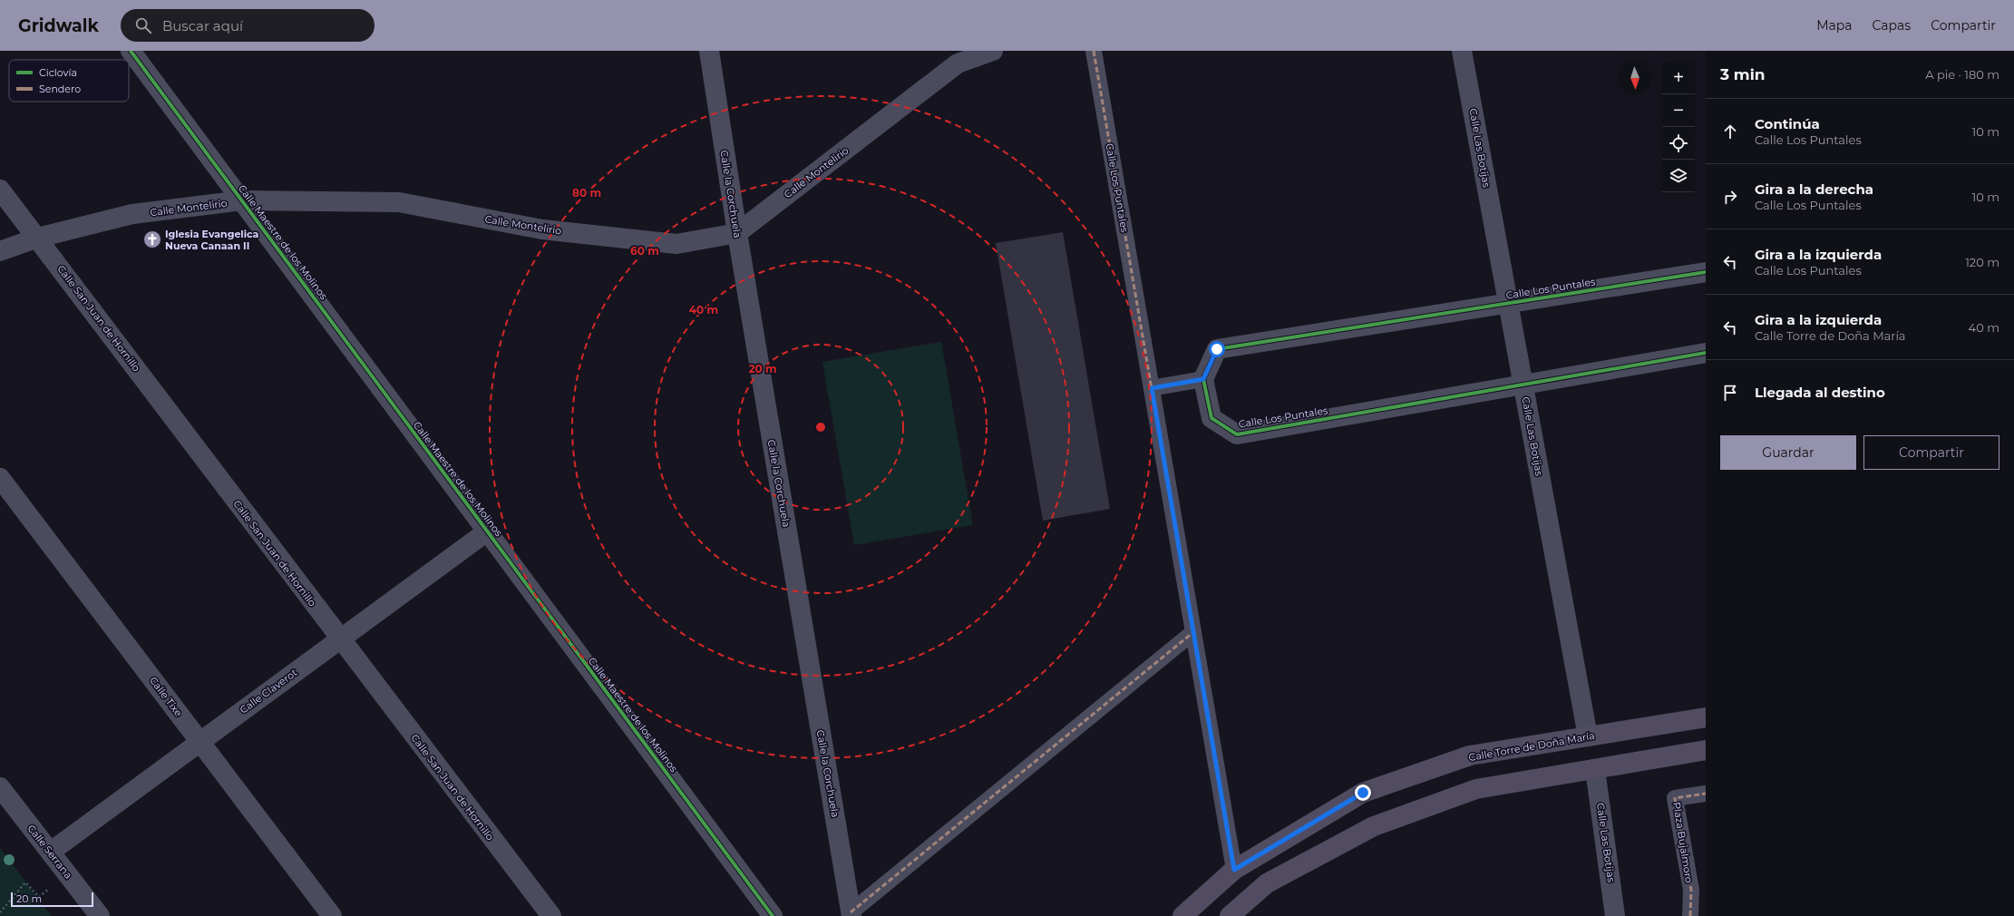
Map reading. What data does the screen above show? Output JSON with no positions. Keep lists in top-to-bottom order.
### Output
{
  "streets": {
    "main road": ["Calle Torre de Doña María"],
    "street": [
      "Calle Las Botijas",
      "Calle Montelirio",
      "Calle Los Puntales",
      "Calle la Corchuela",
      "Calle Maestre de los Molinos",
      "Calle San Juan de Hornillo",
      "Calle Claverot",
      "Calle Tixe",
      "Plaza Bujalmoro",
      "Calle Serrana"
    ]
  },
  "crossings": [
    ["Calle Las Botijas", "Calle Los Puntales"],
    ["Calle Las Botijas", "Calle Torre de Doña María"],
    ["Calle Montelirio", "Calle la Corchuela"],
    ["Calle Montelirio", "Calle Maestre de los Molinos"],
    ["Calle Montelirio", "Calle San Juan de Hornillo"],
    ["Calle Los Puntales", "Calle Torre de Doña María"],
    ["Calle Maestre de los Molinos", "Calle Claverot"],
    ["Calle San Juan de Hornillo", "Calle Claverot"],
    ["Calle Claverot", "Calle Tixe"],
    ["Calle Claverot", "Calle Serrana"]
  ],
  "places": {
    "church": ["Iglesia Evangelica Nueva Canaan II"]
  },
  "legend": ["Ciclovía", "Sendero"],
  "scale_bar": "20 m",
  "north": "bottom",
  "page": {
    "header": "Gridwalk",
    "search": "Buscar aquí",
    "nav": ["Mapa", "Capas", "Compartir"],
    "heading": ["3 min", "A pie · 180 m"],
    "map_buttons": ["+", "−"],
    "list": [
      ["Continúa", "Calle Los Puntales", "10 m"],
      ["Gira a la derecha", "Calle Los Puntales", "10 m"],
      ["Gira a la izquierda", "Calle Los Puntales", "120 m"],
      ["Gira a la izquierda", "Calle Torre de Doña María", "40 m"],
      "Llegada al destino"
    ],
    "buttons": ["Guardar", "Compartir"],
    "scale": "20 m"
  },
  "rings": [
    "80 m",
    "60 m",
    "40 m",
    "20 m"
  ]
}
